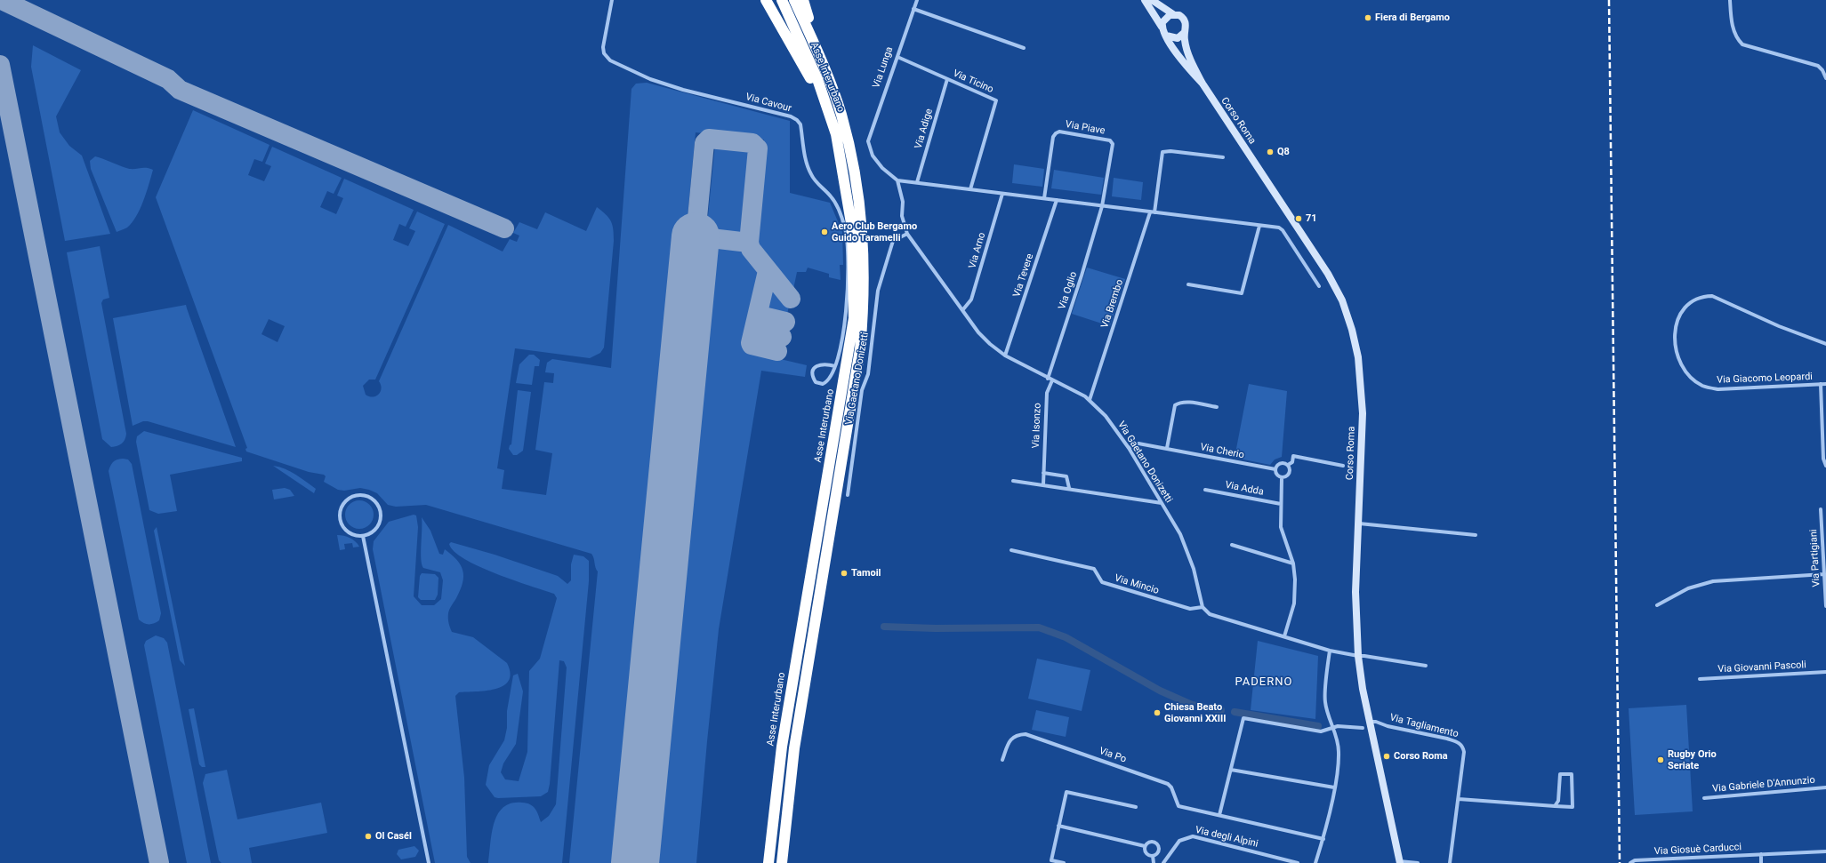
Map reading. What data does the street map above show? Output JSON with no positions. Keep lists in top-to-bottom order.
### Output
{
  "streets": {
    "highway": ["Asse Interurbano"],
    "street": [
      "Via Lunga",
      "Via Ticino",
      "Via Cavour",
      "Corso Roma",
      "Via Piave",
      "Via Adige",
      "Via Arno",
      "Via Tevere",
      "Via Oglio",
      "Via Brembo",
      "Via Gaetano Donizetti",
      "Via Giacomo Leopardi",
      "Via Isonzo",
      "Via Cherio",
      "Via Adda",
      "Via Partigiani",
      "Via Mincio",
      "Via Giovanni Pascoli",
      "Via Tagliamento",
      "Via Po",
      "Via Gabriele D'Annunzio",
      "Via degli Alpini",
      "Via Giosuè Carducci"
    ]
  },
  "crossings": [
    ["Via Lunga", "Via Ticino"],
    ["Via Lunga", "Via Gaetano Donizetti"],
    ["Via Ticino", "Via Adige"],
    ["Corso Roma", "Via Tagliamento"],
    ["Via Piave", "Via Oglio"],
    ["Via Arno", "Via Gaetano Donizetti"],
    ["Via Tevere", "Via Gaetano Donizetti"],
    ["Via Oglio", "Via Gaetano Donizetti"],
    ["Via Brembo", "Via Gaetano Donizetti"],
    ["Via Gaetano Donizetti", "Via Isonzo"],
    ["Via Gaetano Donizetti", "Via Cherio"],
    ["Via Gaetano Donizetti", "Via Mincio"]
  ],
  "districts": ["PADERNO"],
  "places": [
    "Fiera di Bergamo",
    "Q8",
    "71",
    "Aero Club Bergamo Guido Taramelli",
    "Tamoil",
    "Chiesa Beato Giovanni XXIII",
    "Corso Roma",
    "Rugby Orio Seriate",
    "Ol Casél"
  ]
}
